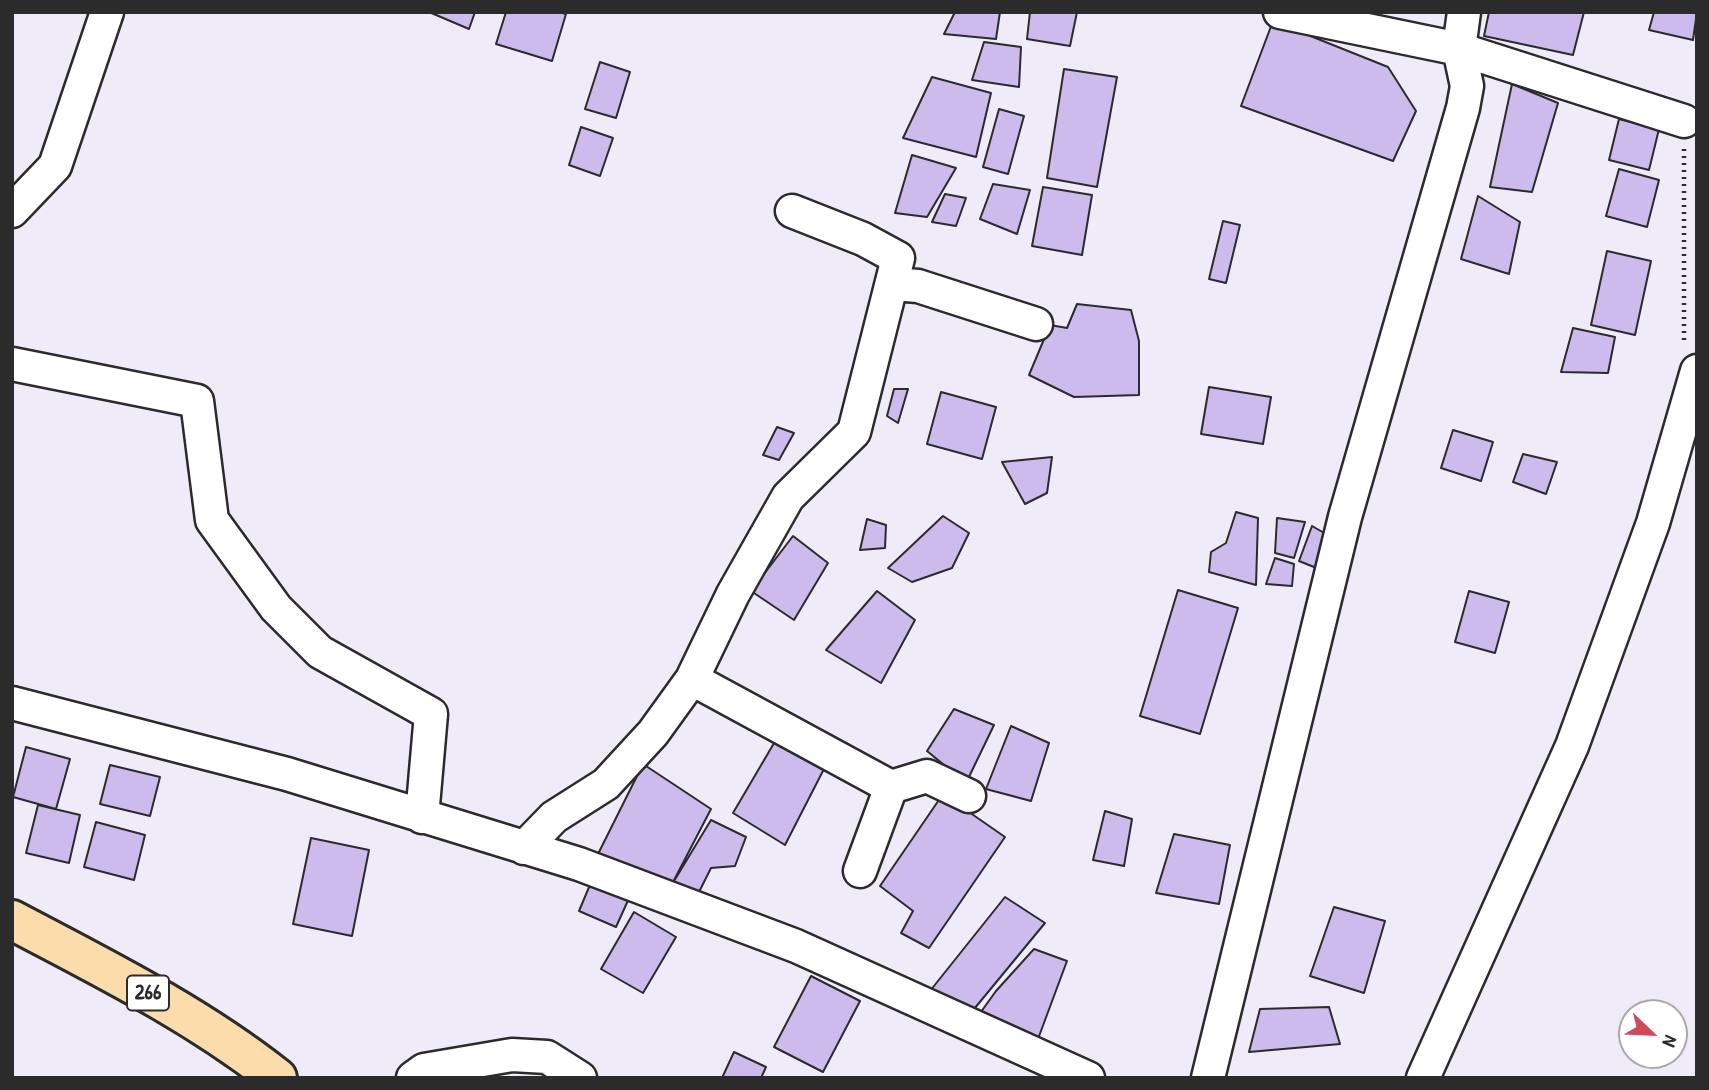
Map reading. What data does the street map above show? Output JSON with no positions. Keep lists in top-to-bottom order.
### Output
{
  "streets": {
    "highway": ["266"]
  },
  "north": "bottom right"
}
